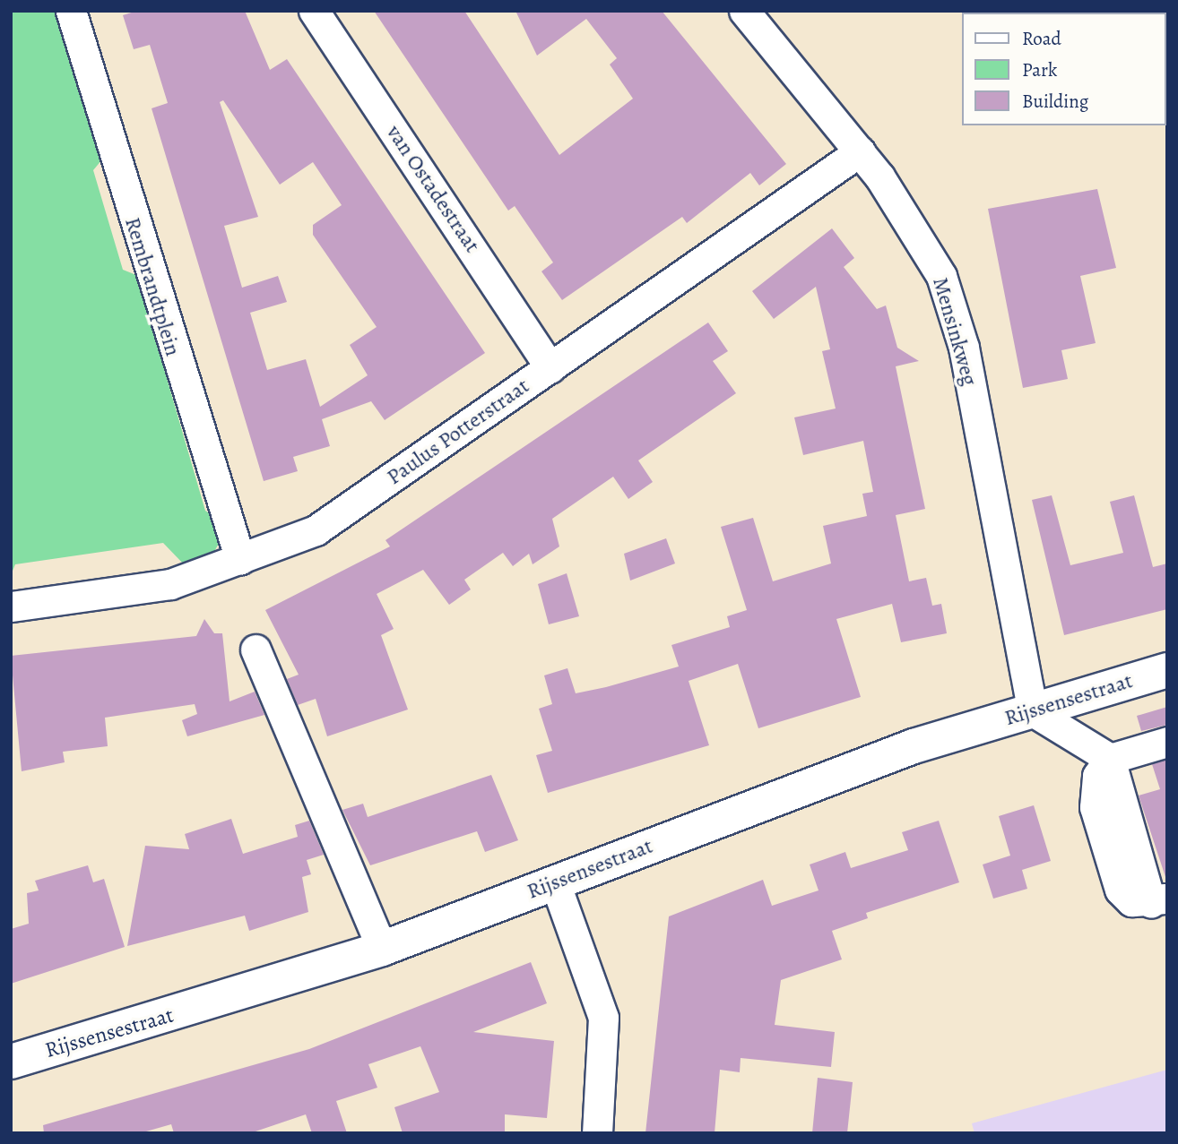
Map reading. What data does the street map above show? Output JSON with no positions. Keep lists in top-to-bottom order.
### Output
{
  "streets": {
    "main road": ["Rijssensestraat"],
    "street": [
      "van Ostadestraat",
      "Rembrandtplein",
      "Mensinkweg",
      "Paulus Potterstraat"
    ]
  },
  "crossings": [
    ["van Ostadestraat", "Paulus Potterstraat"],
    ["Rembrandtplein", "Paulus Potterstraat"],
    ["Mensinkweg", "Paulus Potterstraat"],
    ["Mensinkweg", "Rijssensestraat"]
  ],
  "legend": ["Road", "Park", "Building"]
}
